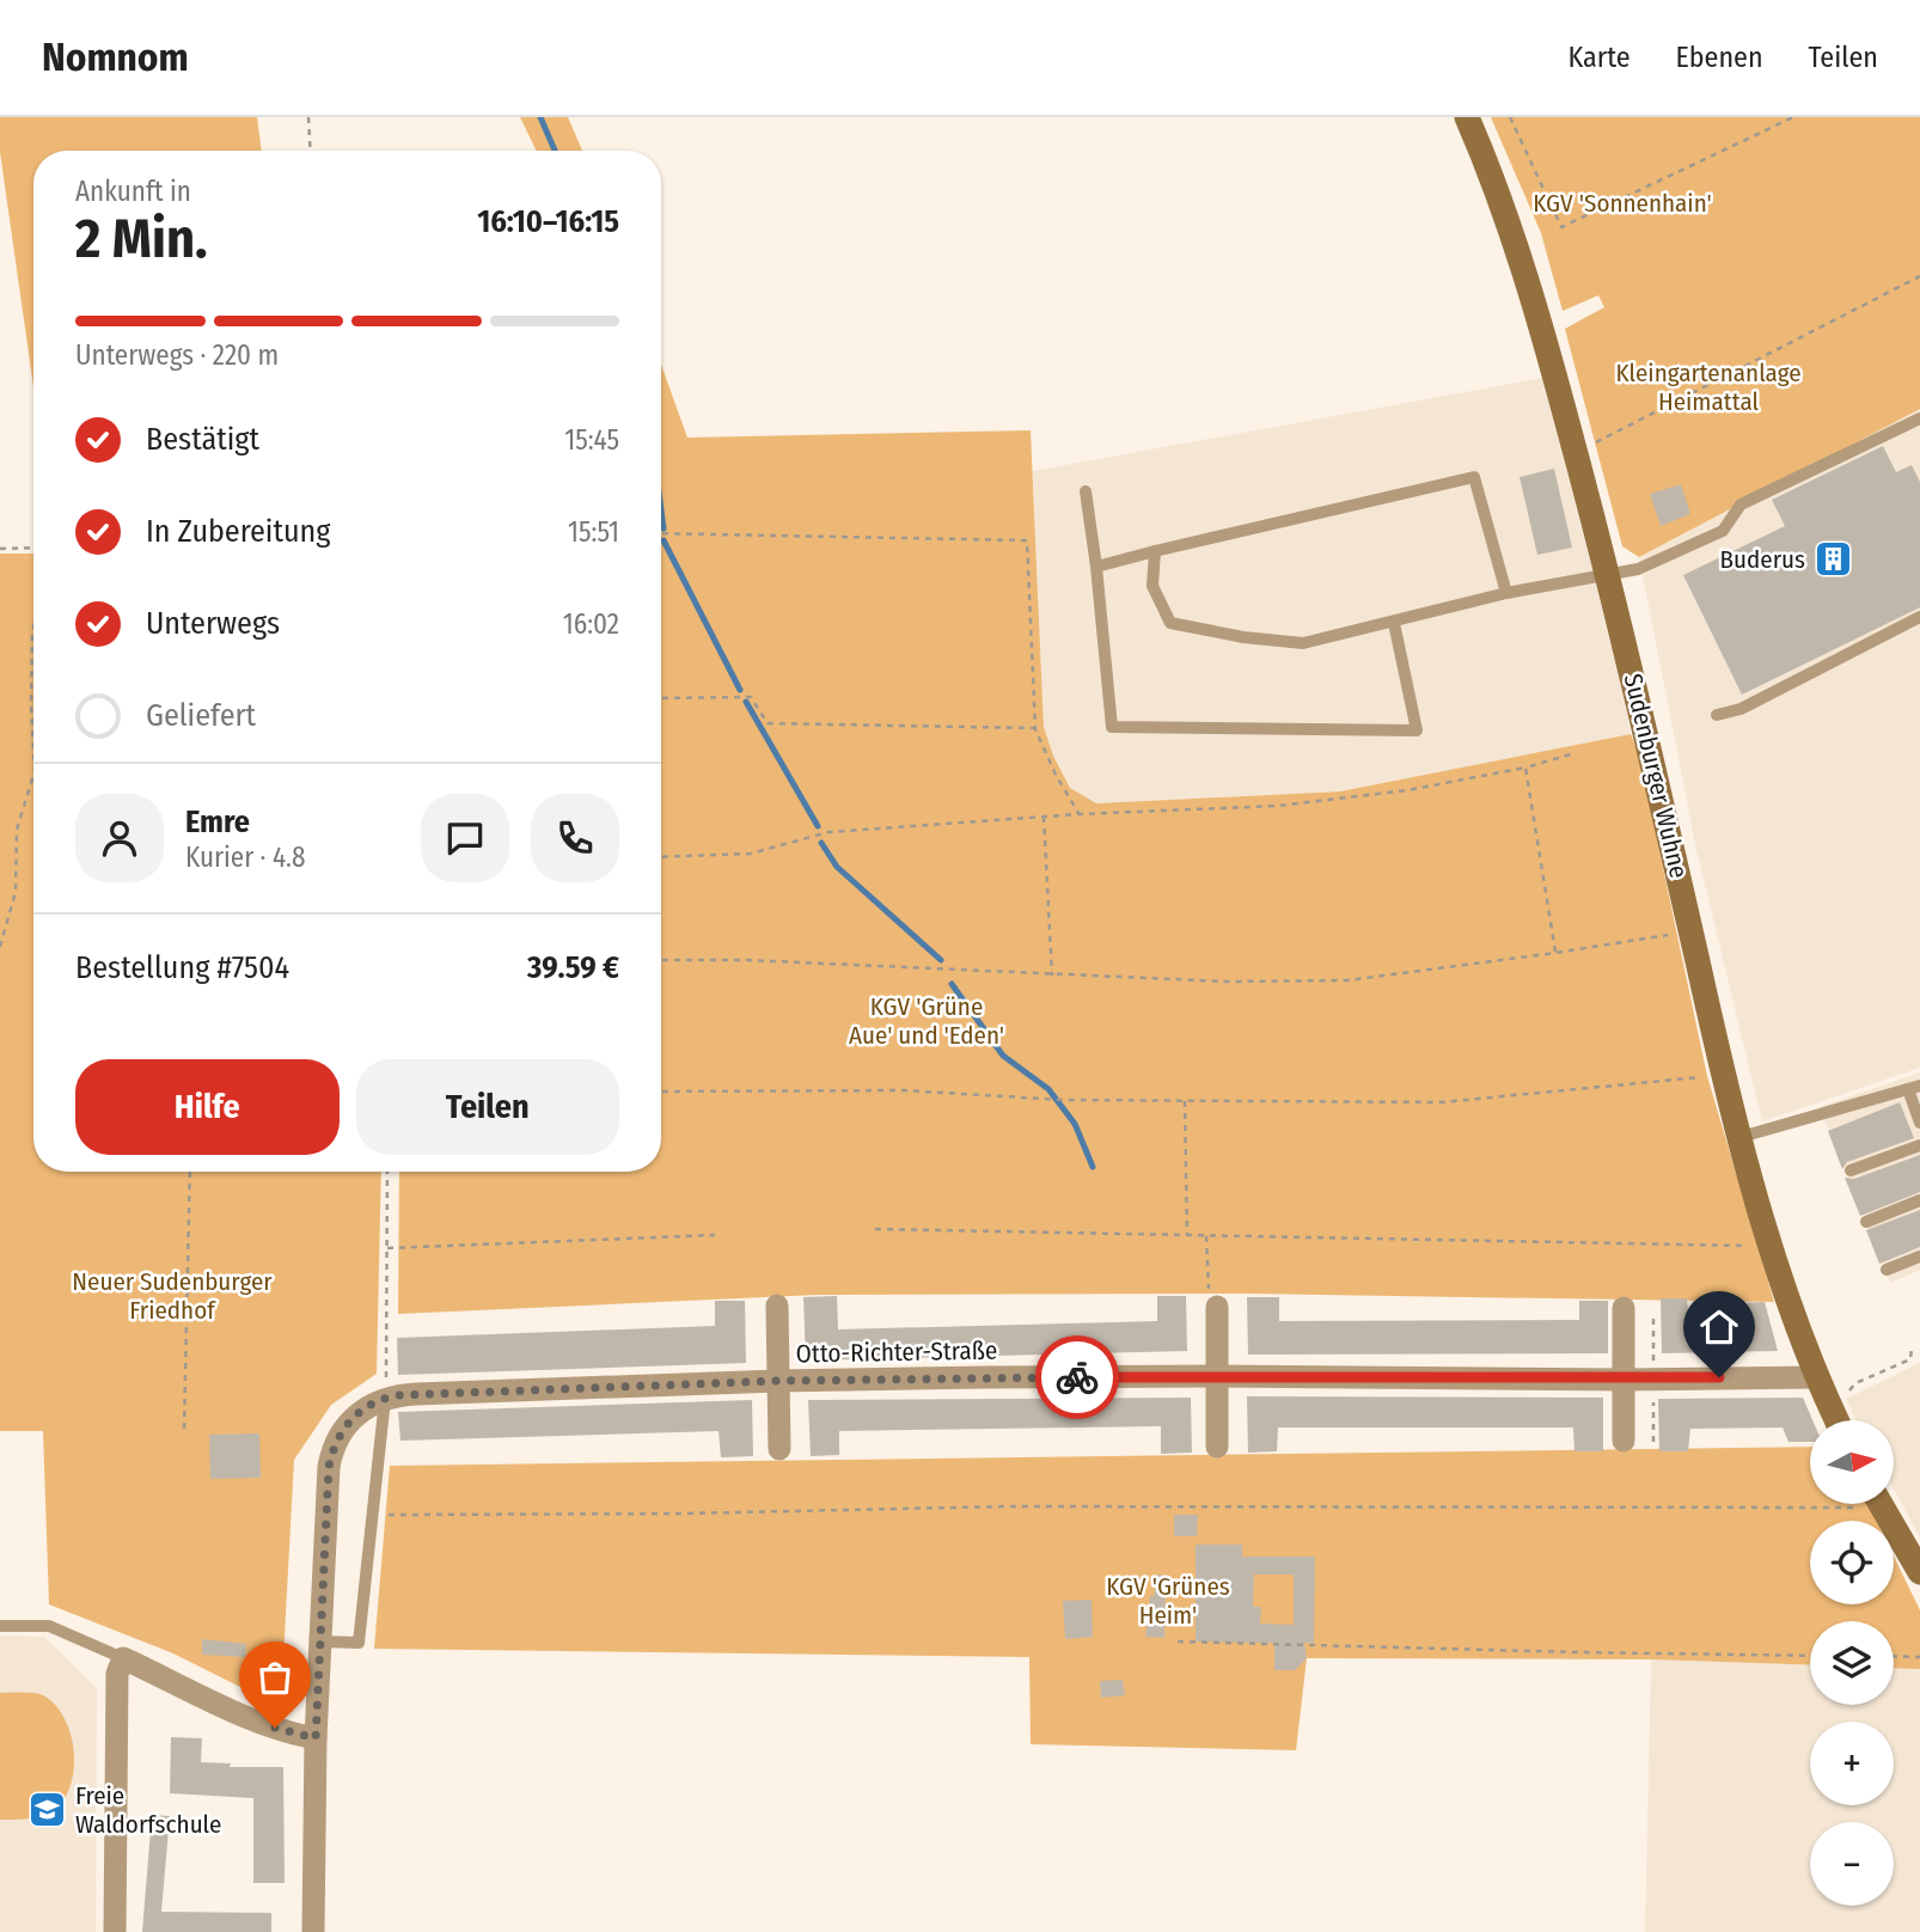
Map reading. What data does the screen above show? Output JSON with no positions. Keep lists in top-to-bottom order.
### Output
{
  "streets": {
    "main road": ["Sudenburger Wuhne"],
    "street": ["Otto-Richter-Straße"]
  },
  "crossings": [
    ["Sudenburger Wuhne", "Otto-Richter-Straße"]
  ],
  "parks": [
    "KGV 'Sonnenhain'",
    "Kleingartenanlage Heimattal",
    "KGV 'Grüne Aue' und 'Eden'",
    "Neuer Sudenburger Friedhof",
    "KGV 'Grünes Heim'"
  ],
  "places": {
    "building": ["Buderus"],
    "school or university": ["Freie Waldorfschule"]
  },
  "north": "right",
  "page": {
    "header": "Nomnom",
    "nav": ["Karte", "Ebenen", "Teilen"],
    "heading": ["2 Min.", "Ankunft in", "16:10–16:15"],
    "panel": [
      "Emre",
      "Kurier · 4.8",
      "Bestellung #7504",
      "39.59 €"
    ],
    "bar": "Unterwegs · 220 m",
    "list": [
      ["Bestätigt", "15:45"],
      ["In Zubereitung", "15:51"],
      ["Unterwegs", "16:02"],
      "Geliefert"
    ],
    "buttons": ["Hilfe", "Teilen"],
    "map_buttons": ["+", "−"]
  }
}
